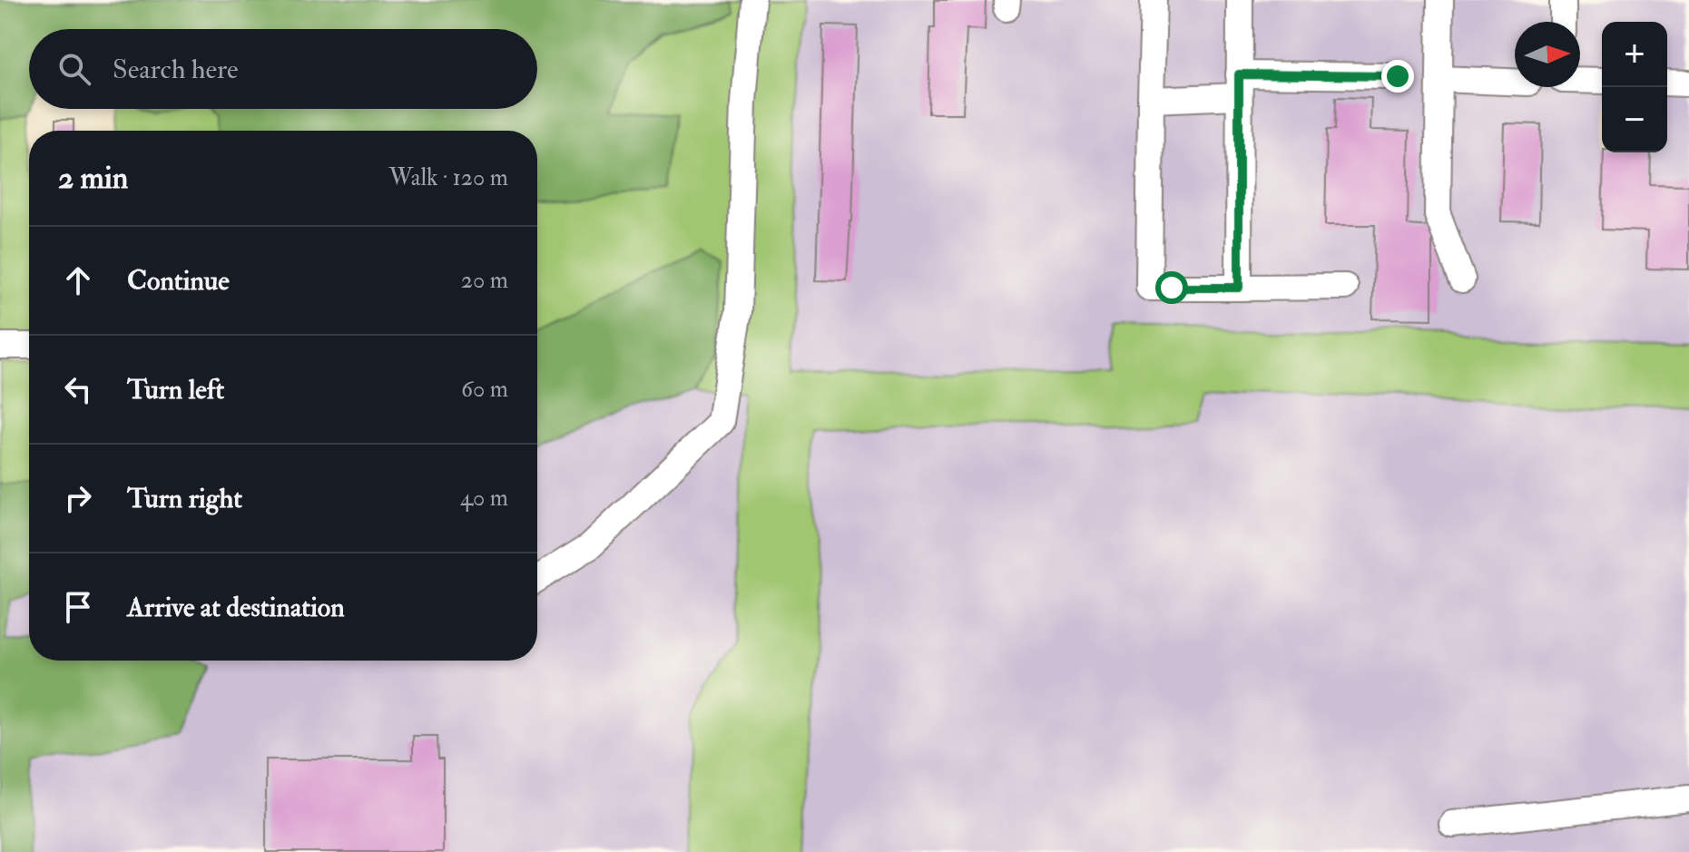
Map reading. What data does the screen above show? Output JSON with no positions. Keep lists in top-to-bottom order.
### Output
{
  "north": "right",
  "page": {
    "map_buttons": ["+", "−"],
    "search": "Search here",
    "heading": ["2 min", "Walk · 120 m"],
    "list": [
      ["Continue", "20 m"],
      ["Turn left", "60 m"],
      ["Turn right", "40 m"],
      "Arrive at destination"
    ]
  }
}
